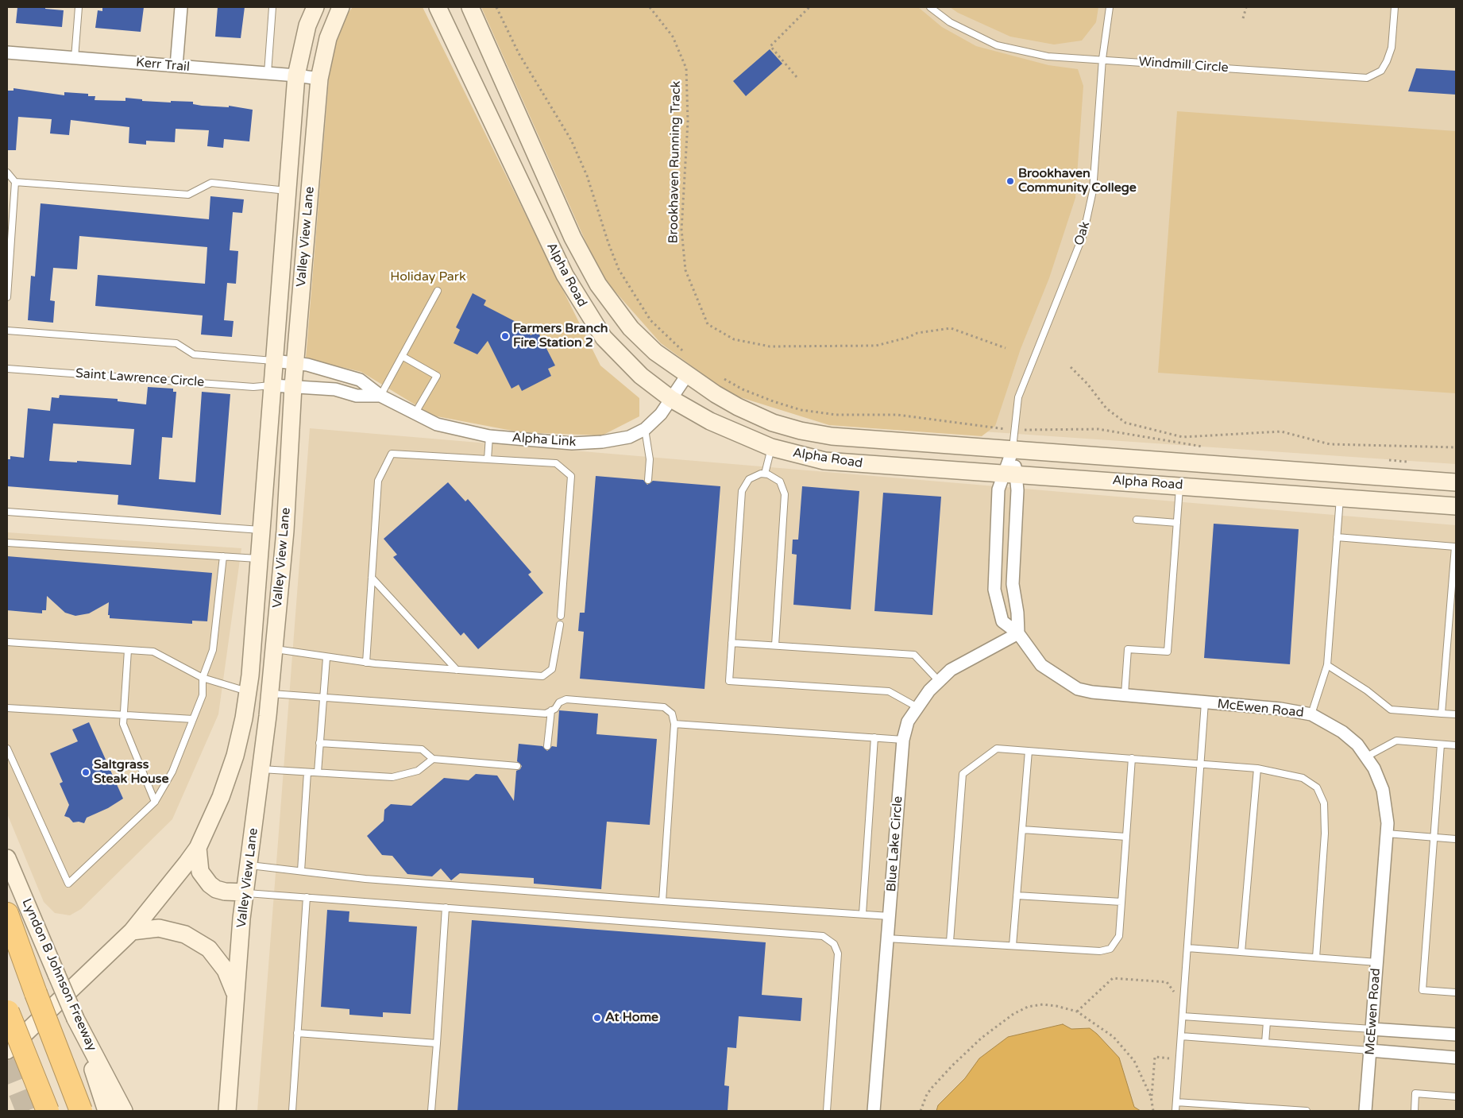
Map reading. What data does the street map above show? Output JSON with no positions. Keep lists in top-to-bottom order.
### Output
{
  "streets": {
    "main road": ["Valley View Lane", "Alpha Road", "Lyndon B Johnson Freeway"],
    "street": [
      "Kerr Trail",
      "Alpha Link",
      "McEwen Road",
      "Blue Lake Circle"
    ],
    "lane": ["Windmill Circle", "Oak", "Saint Lawrence Circle"],
    "path": ["Brookhaven Running Track"]
  },
  "crossings": [
    ["Kerr Trail", "Valley View Lane"],
    ["Windmill Circle", "Oak"],
    ["Oak", "Alpha Road"],
    ["Oak", "McEwen Road"],
    ["Valley View Lane", "Saint Lawrence Circle"],
    ["Valley View Lane", "Alpha Link"],
    ["Valley View Lane", "Lyndon B Johnson Freeway"],
    ["Alpha Road", "Alpha Link"],
    ["Alpha Road", "McEwen Road"],
    ["Saint Lawrence Circle", "Alpha Link"],
    ["McEwen Road", "Blue Lake Circle"]
  ],
  "parks": ["Holiday Park"],
  "places": [
    "Brookhaven Community College",
    "Farmers Branch Fire Station 2",
    "Saltgrass Steak House",
    "At Home"
  ]
}
